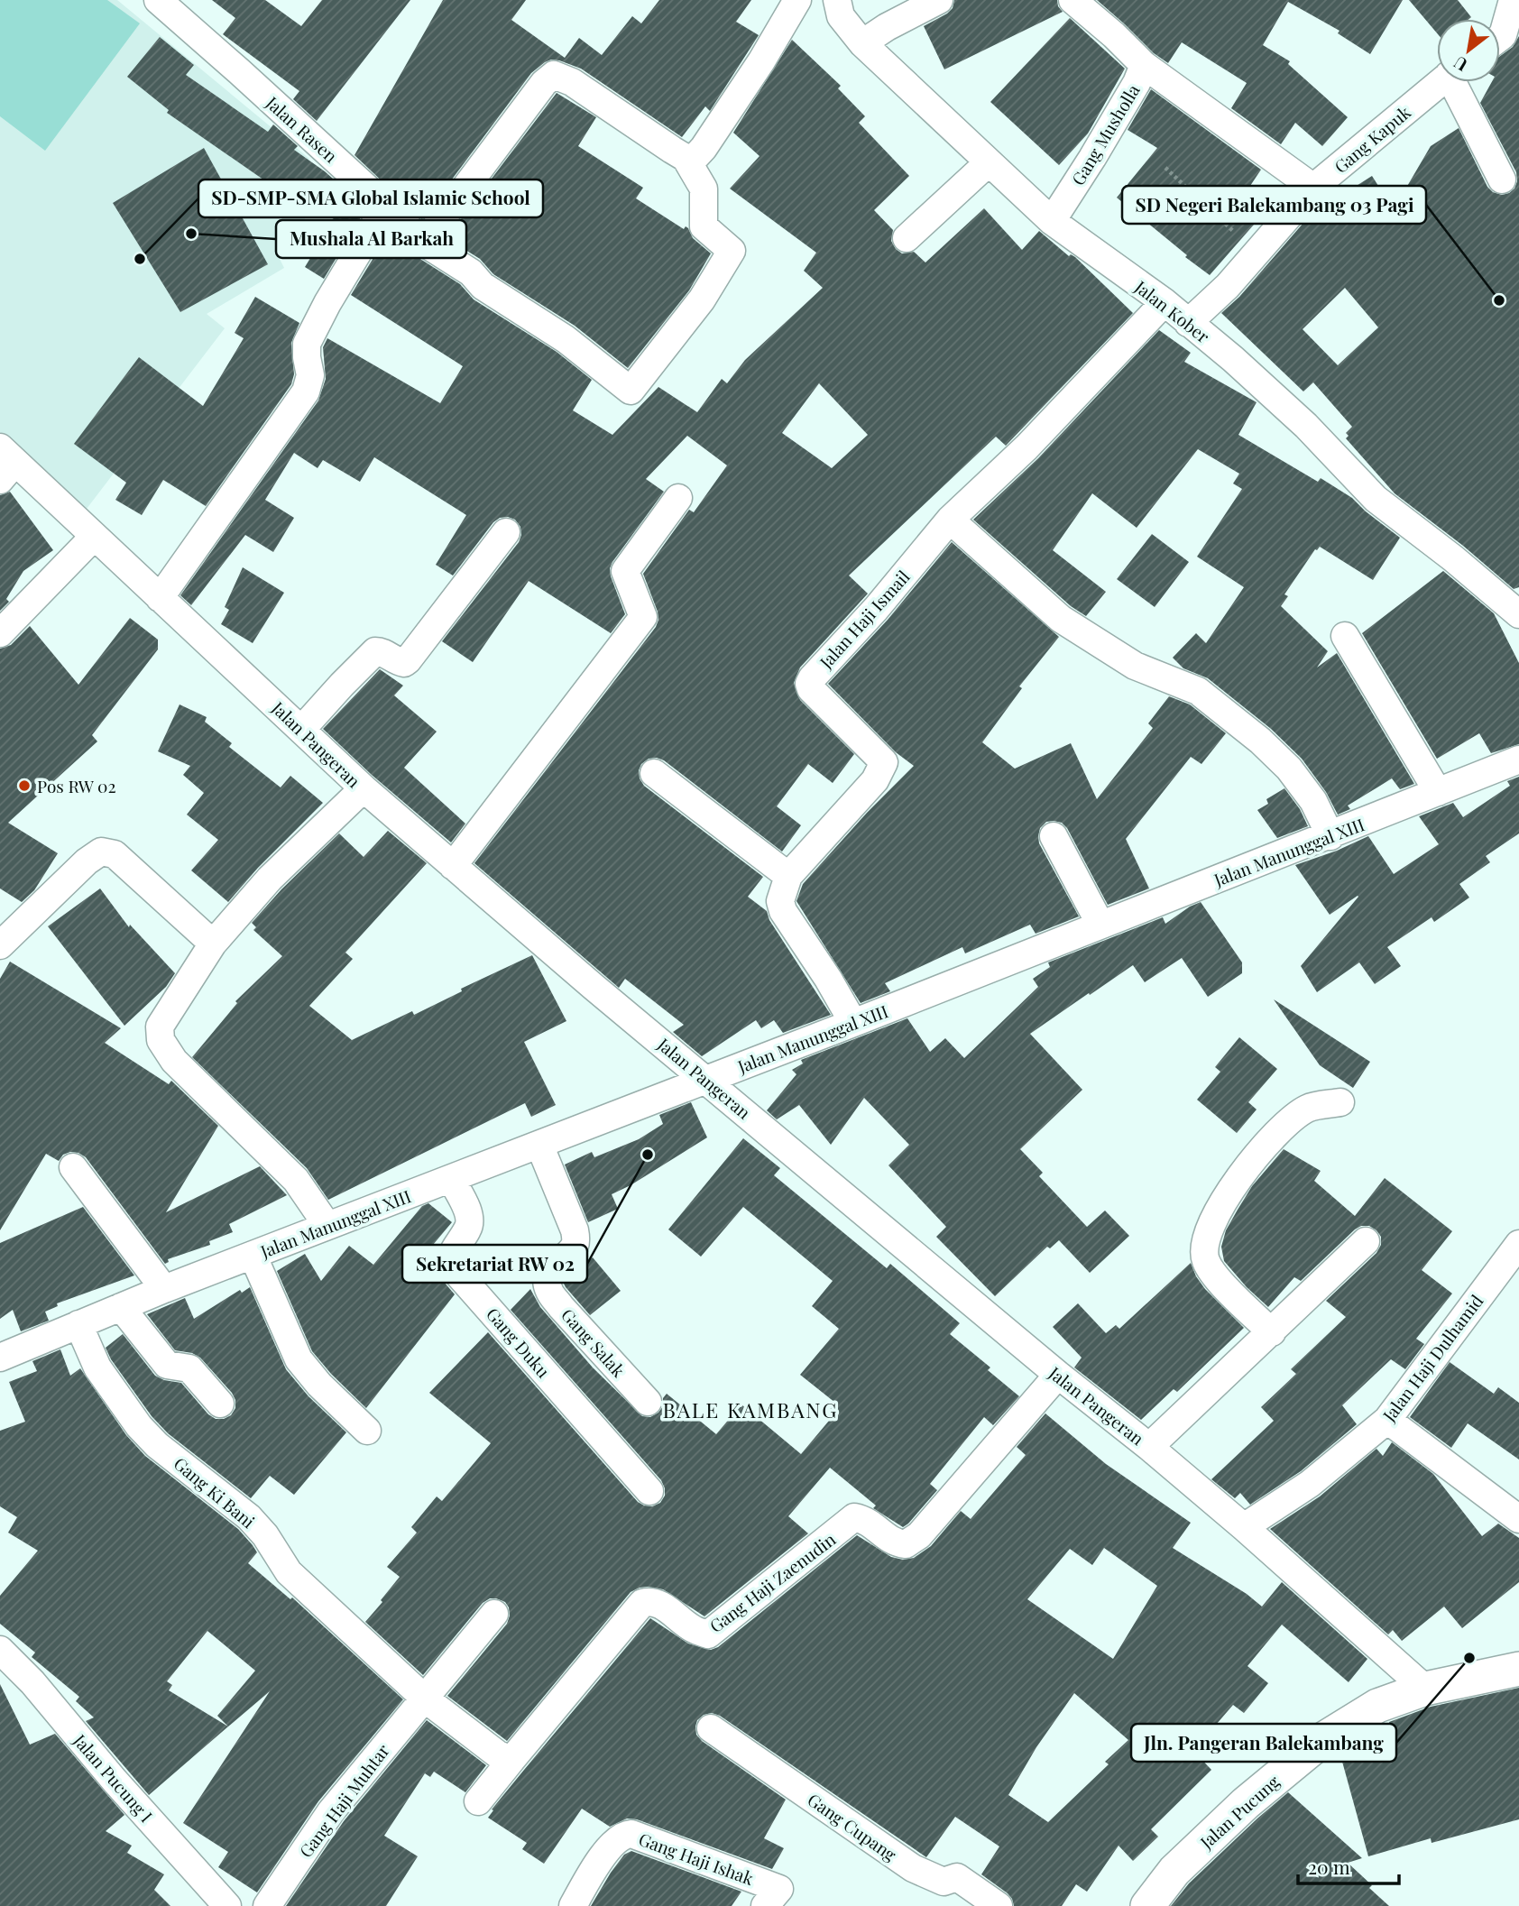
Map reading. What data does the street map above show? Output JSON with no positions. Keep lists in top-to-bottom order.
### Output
{
  "streets": {
    "street": [
      "Jalan Rasen",
      "Gang Musholla",
      "Gang Kapuk",
      "Jalan Kober",
      "Jalan Haji Ismail",
      "Jalan Pangeran",
      "Jalan Manunggal XIII",
      "Gang Duku",
      "Gang Salak",
      "Jalan Haji Dulhamid",
      "Gang Ki Bani",
      "Gang Haji Zaenudin",
      "Jalan Pucung I",
      "Gang Haji Muhtar",
      "Jalan Pucung",
      "Gang Cupang",
      "Gang Haji Ishak"
    ]
  },
  "crossings": [
    ["Gang Musholla", "Jalan Kober"],
    ["Gang Kapuk", "Jalan Kober"],
    ["Jalan Kober", "Jalan Haji Ismail"],
    ["Jalan Pangeran", "Jalan Manunggal XIII"],
    ["Jalan Pangeran", "Jalan Haji Dulhamid"],
    ["Jalan Pangeran", "Gang Haji Zaenudin"],
    ["Jalan Pangeran", "Jalan Pucung"],
    ["Jalan Manunggal XIII", "Gang Duku"],
    ["Jalan Manunggal XIII", "Gang Salak"],
    ["Jalan Manunggal XIII", "Gang Ki Bani"],
    ["Gang Ki Bani", "Gang Haji Muhtar"]
  ],
  "districts": ["BALE KAMBANG"],
  "places": [
    "Mushala Al Barkah",
    "SD-SMP-SMA Global Islamic School",
    "SD Negeri Balekambang 03 Pagi",
    "Pos RW 02",
    "Sekretariat RW 02",
    "Jln. Pangeran Balekambang"
  ],
  "scale_bar": "20 m",
  "north": "bottom left"
}
